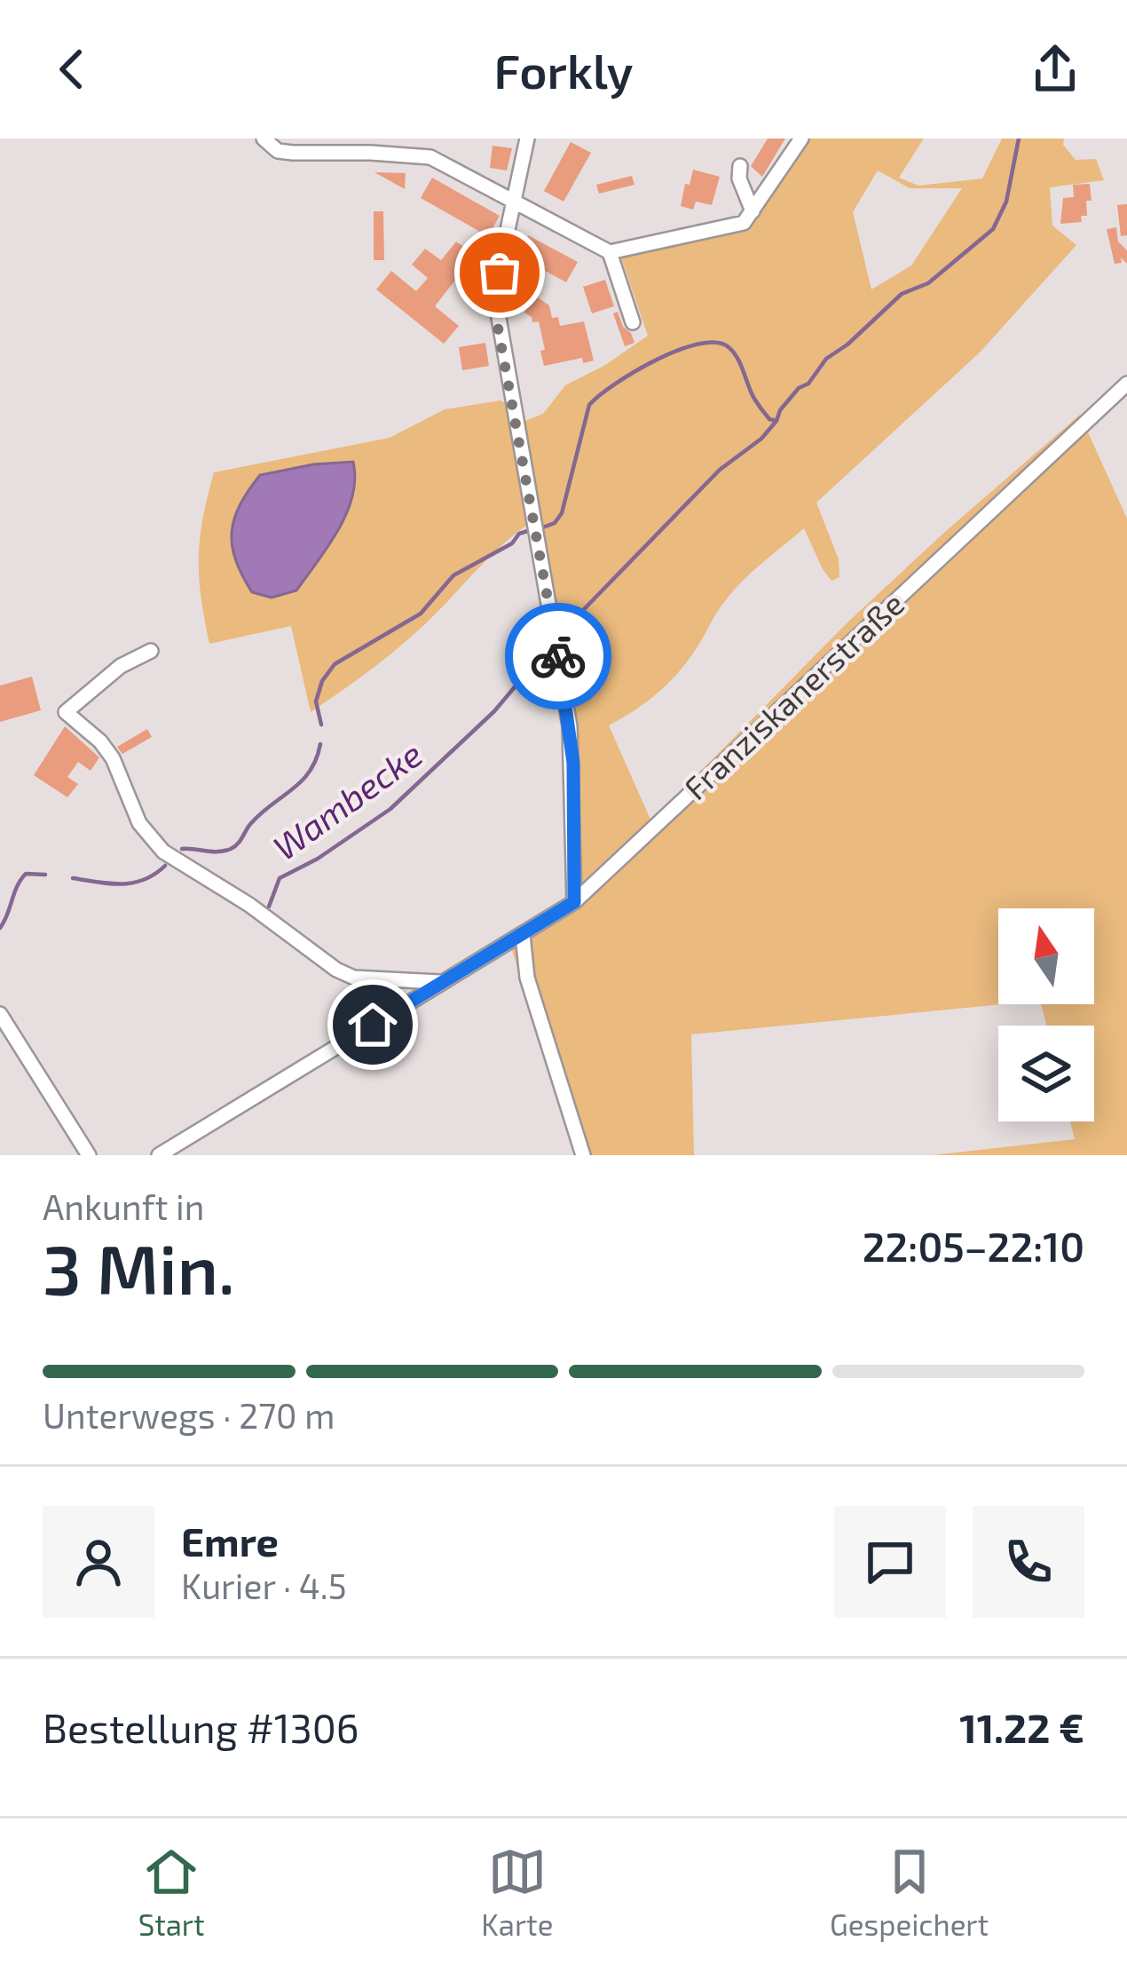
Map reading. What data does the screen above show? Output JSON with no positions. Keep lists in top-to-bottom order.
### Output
{
  "streets": {
    "street": ["Franziskanerstraße"]
  },
  "water": ["Wambecke"],
  "north": "top",
  "page": {
    "header": "Forkly",
    "heading": ["3 Min.", "Ankunft in", "22:05–22:10"],
    "panel": [
      "Emre",
      "Kurier · 4.5",
      "Bestellung #1306",
      "11.22 €"
    ],
    "bar": "Unterwegs · 270 m",
    "tabs": ["Start", "Karte", "Gespeichert"]
  }
}
